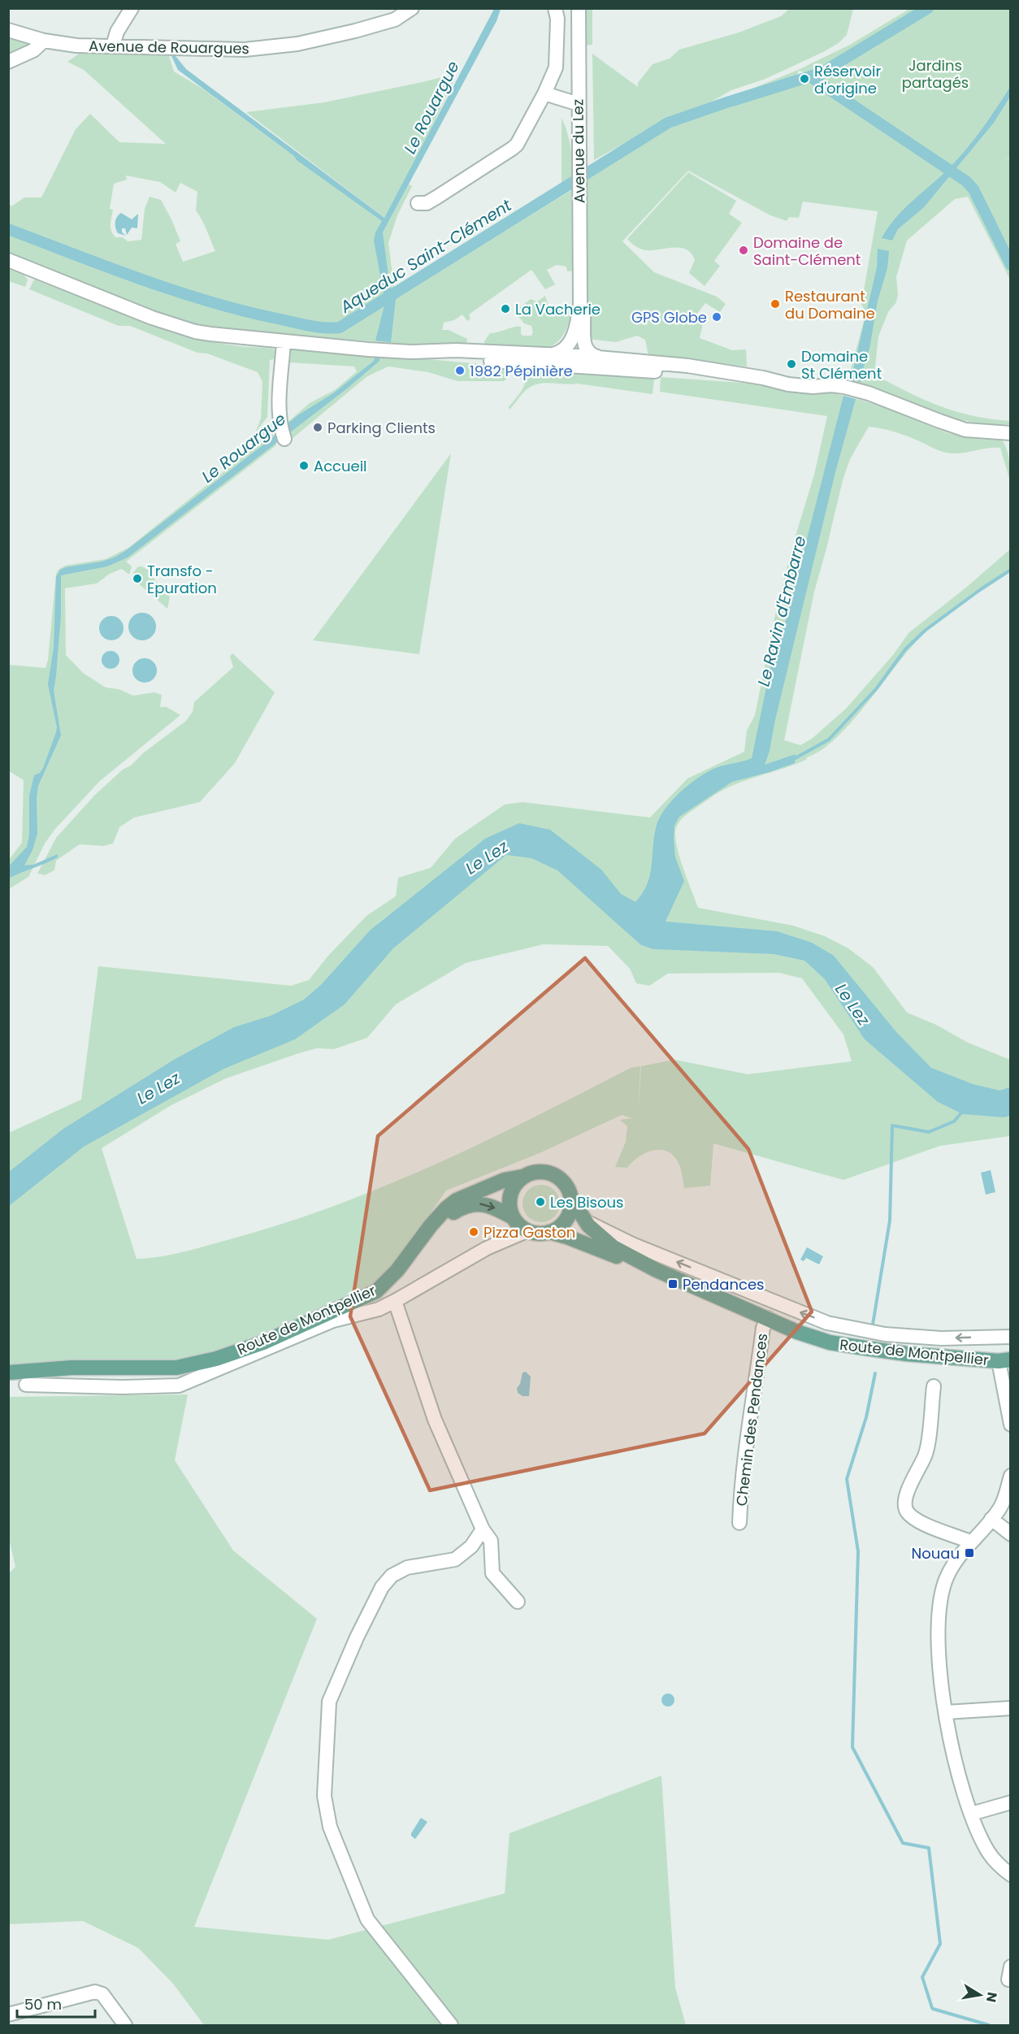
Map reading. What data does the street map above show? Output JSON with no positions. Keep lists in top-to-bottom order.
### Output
{
  "streets": {
    "main road": ["Route de Montpellier"],
    "street": ["Avenue de Rouargues", "Avenue du Lez", "Chemin des Pendances"]
  },
  "crossings": [
    ["Route de Montpellier", "Chemin des Pendances"]
  ],
  "water": [
    "Le Rouargue",
    "Aqueduc Saint-Clément",
    "Le Ravin d'Embarre",
    "Le Lez"
  ],
  "parks": ["Jardins partagés"],
  "places": {
    "other": [
      "Réservoir d'origine",
      "Domaine de Saint-Clément",
      "Restaurant du Domaine",
      "La Vacherie",
      "GPS Globe",
      "Domaine St Clément",
      "1982 Pépinière",
      "Parking Clients",
      "Accueil",
      "Transfo - Epuration",
      "Les Bisous",
      "Pizza Gaston"
    ],
    "transit": ["Pendances", "Nouau"]
  },
  "scale_bar": "50 m",
  "north": "right"
}
